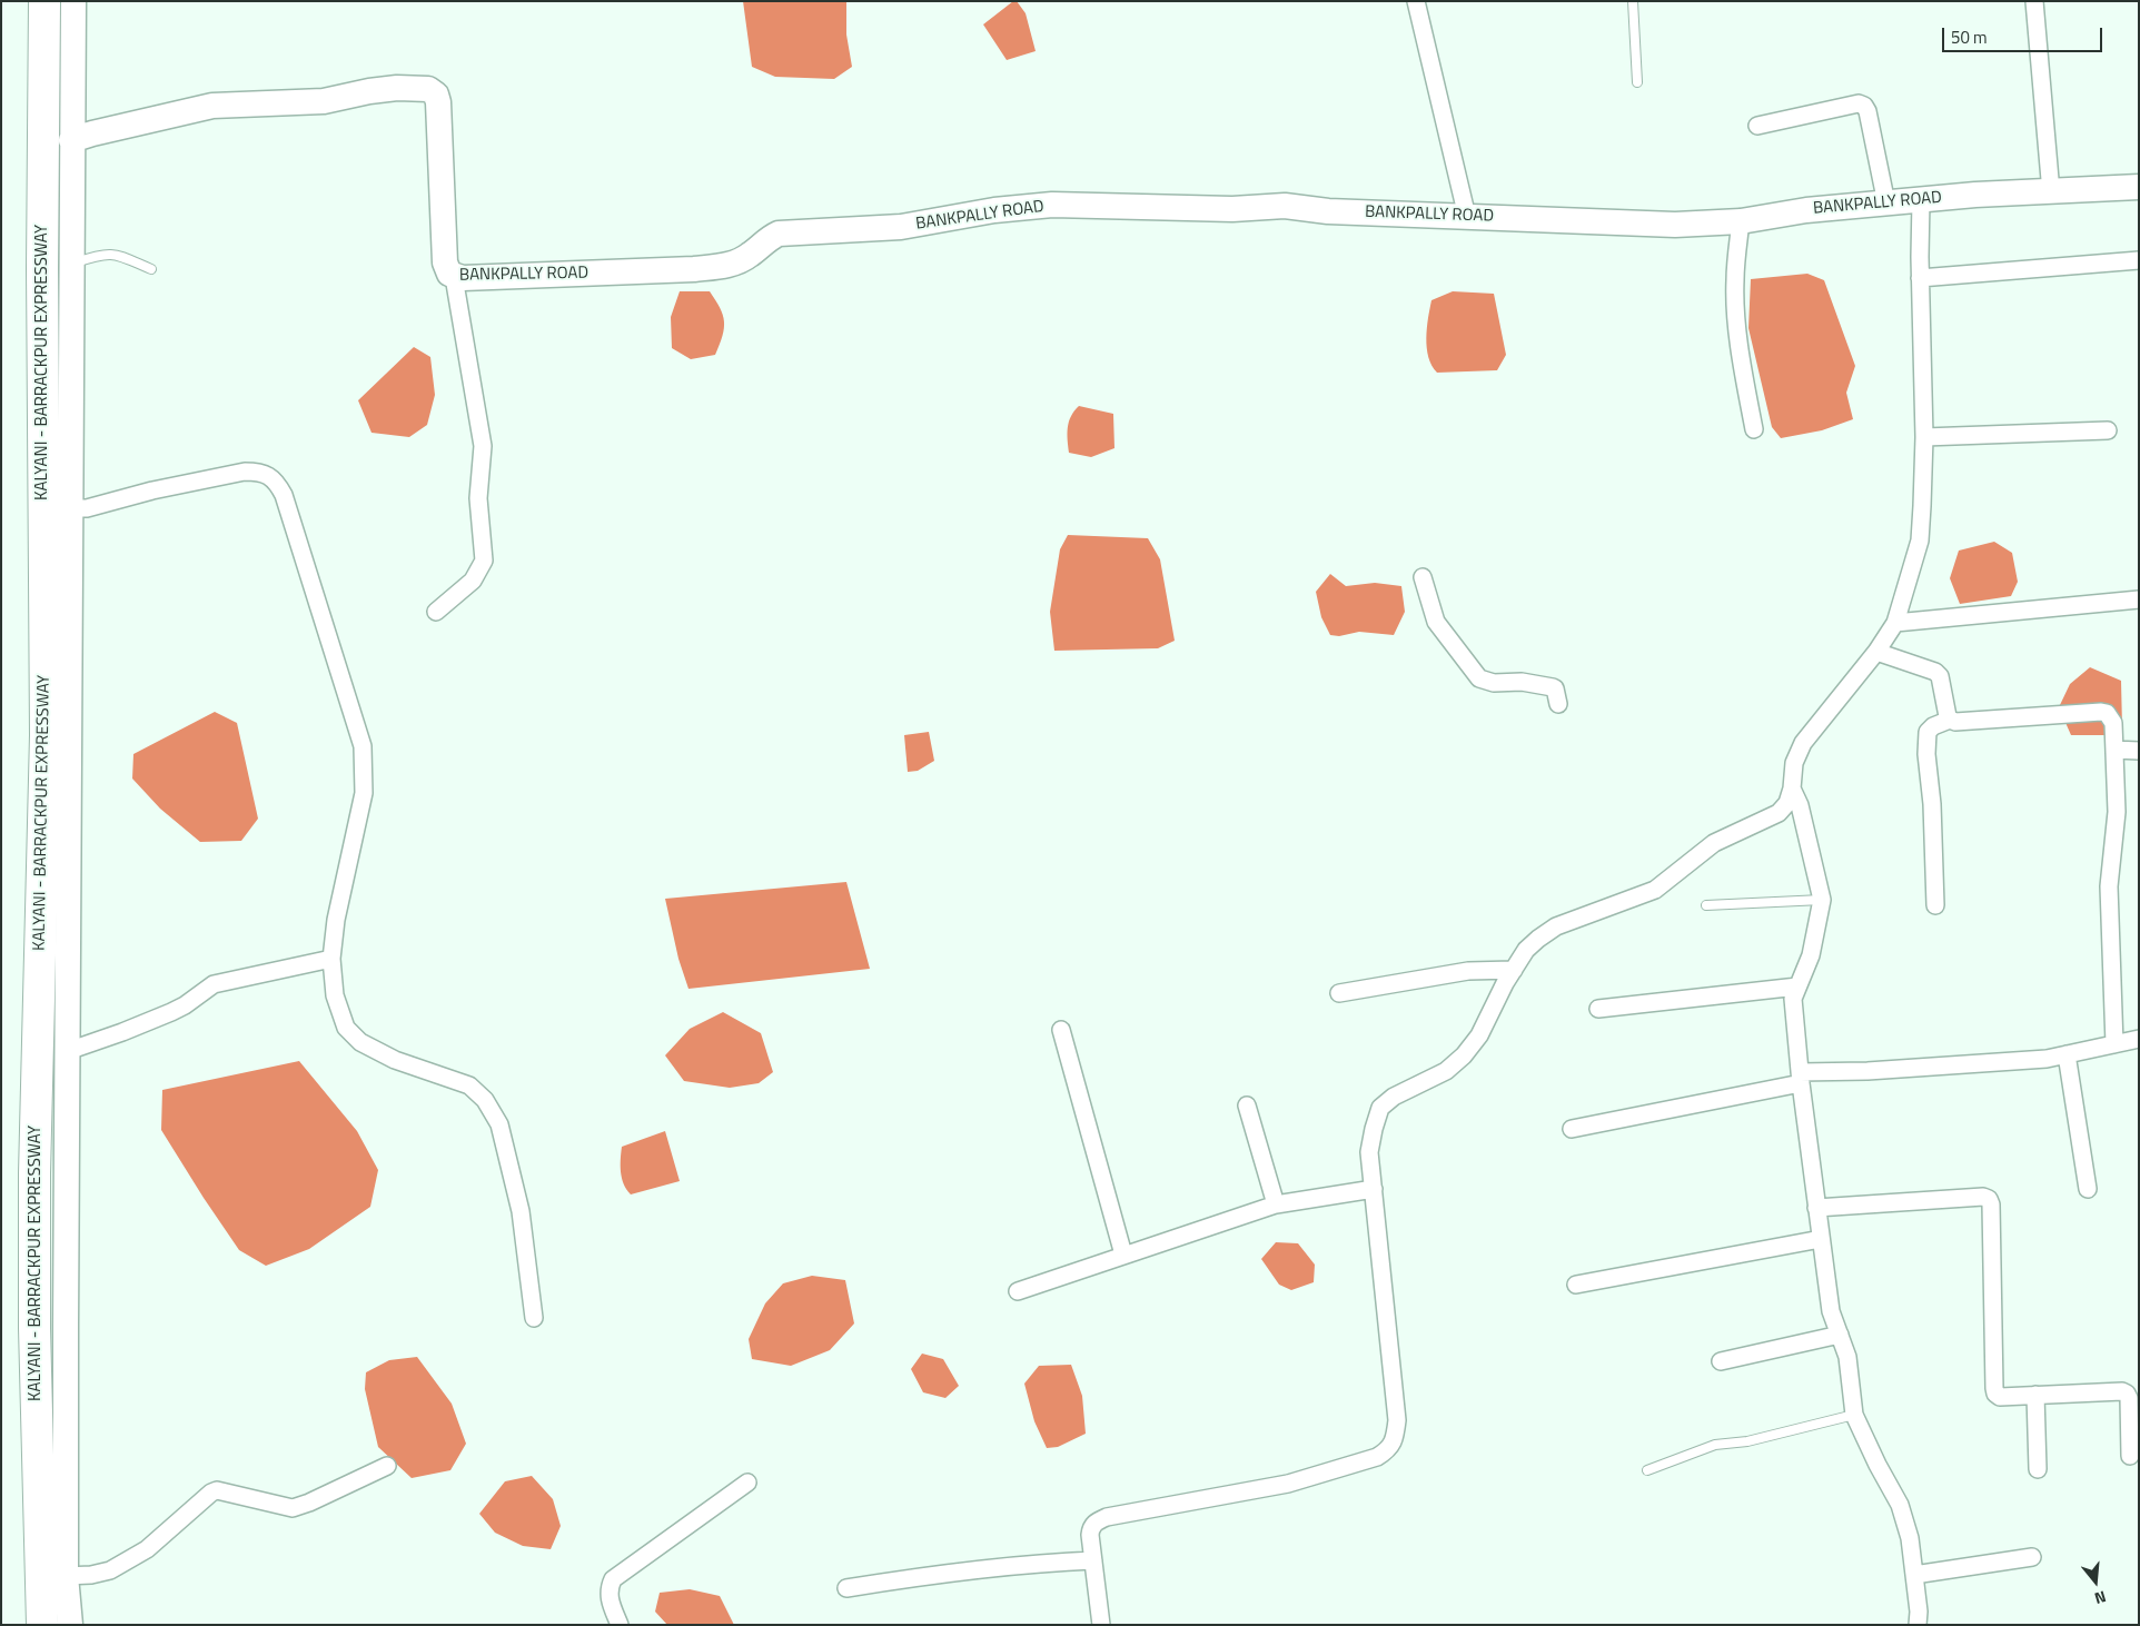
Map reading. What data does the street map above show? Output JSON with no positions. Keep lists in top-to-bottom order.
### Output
{
  "streets": {
    "highway": ["KALYANI - BARRACKPUR EXPRESSWAY"],
    "street": ["BANKPALLY ROAD"]
  },
  "scale_bar": "50 m",
  "north": "bottom"
}
